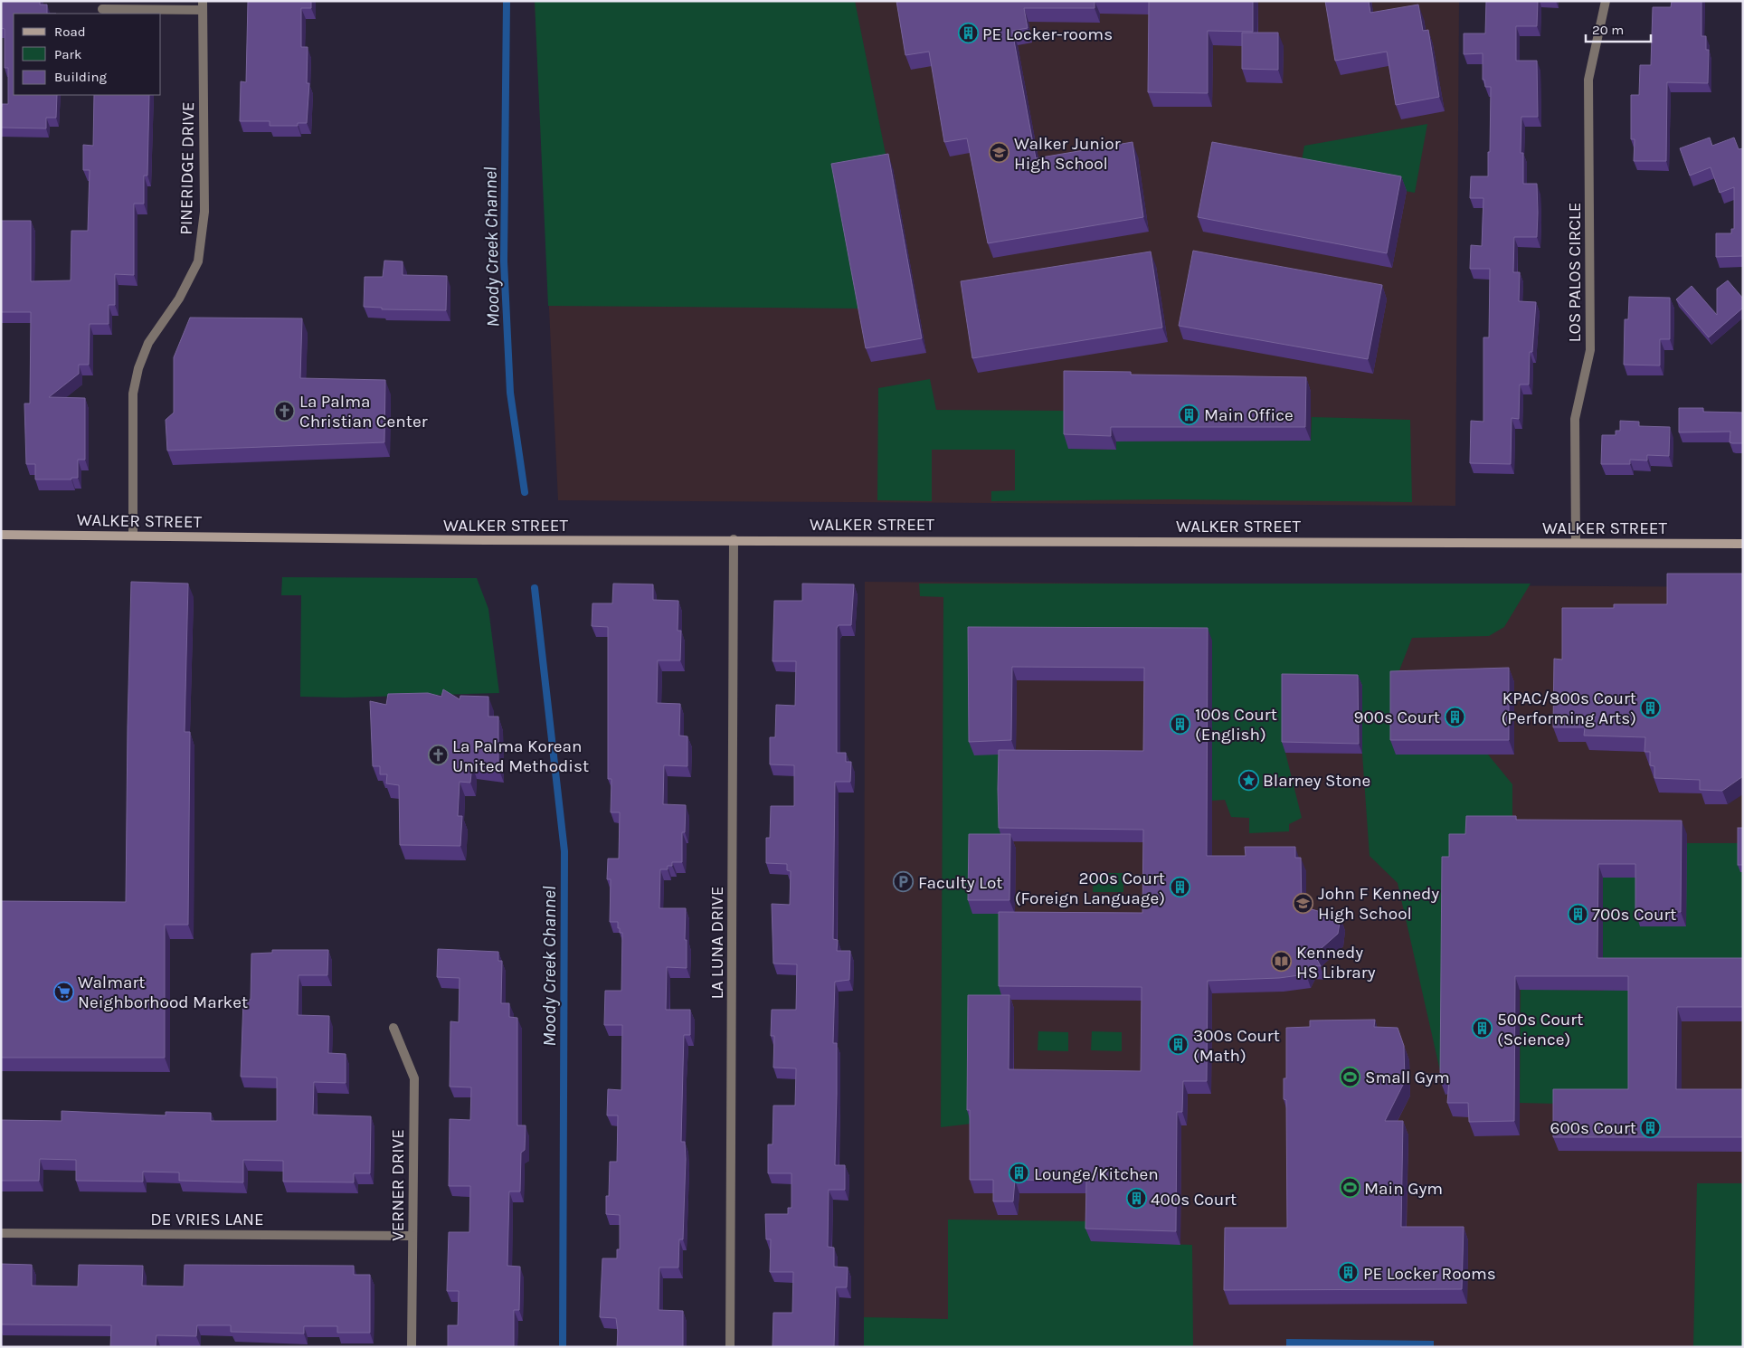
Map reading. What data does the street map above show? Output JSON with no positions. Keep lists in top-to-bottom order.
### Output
{
  "streets": {
    "main road": ["WALKER STREET"],
    "street": [
      "PINERIDGE DRIVE",
      "LOS PALOS CIRCLE",
      "LA LUNA DRIVE",
      "VERNER DRIVE",
      "DE VRIES LANE"
    ]
  },
  "crossings": [
    ["PINERIDGE DRIVE", "WALKER STREET"],
    ["LOS PALOS CIRCLE", "WALKER STREET"],
    ["WALKER STREET", "LA LUNA DRIVE"],
    ["VERNER DRIVE", "DE VRIES LANE"]
  ],
  "water": ["Moody Creek Channel"],
  "places": {
    "building": [
      "PE Locker-rooms",
      "Main Office",
      "KPAC/800s Court (Performing Arts)",
      "900s Court",
      "100s Court (English)",
      "200s Court (Foreign Language)",
      "700s Court",
      "500s Court (Science)",
      "300s Court (Math)",
      "600s Court",
      "Lounge/Kitchen",
      "400s Court",
      "PE Locker Rooms"
    ],
    "school or university": ["Walker Junior High School", "John F Kennedy High School"],
    "church": ["La Palma Christian Center", "La Palma Korean United Methodist"],
    "place": ["Blarney Stone"],
    "parking": ["Faculty Lot"],
    "library": ["Kennedy HS Library"],
    "supermarket": ["Walmart Neighborhood Market"],
    "sports": ["Small Gym", "Main Gym"]
  },
  "legend": ["Road", "Park", "Building"],
  "scale_bar": "20 m"
}
